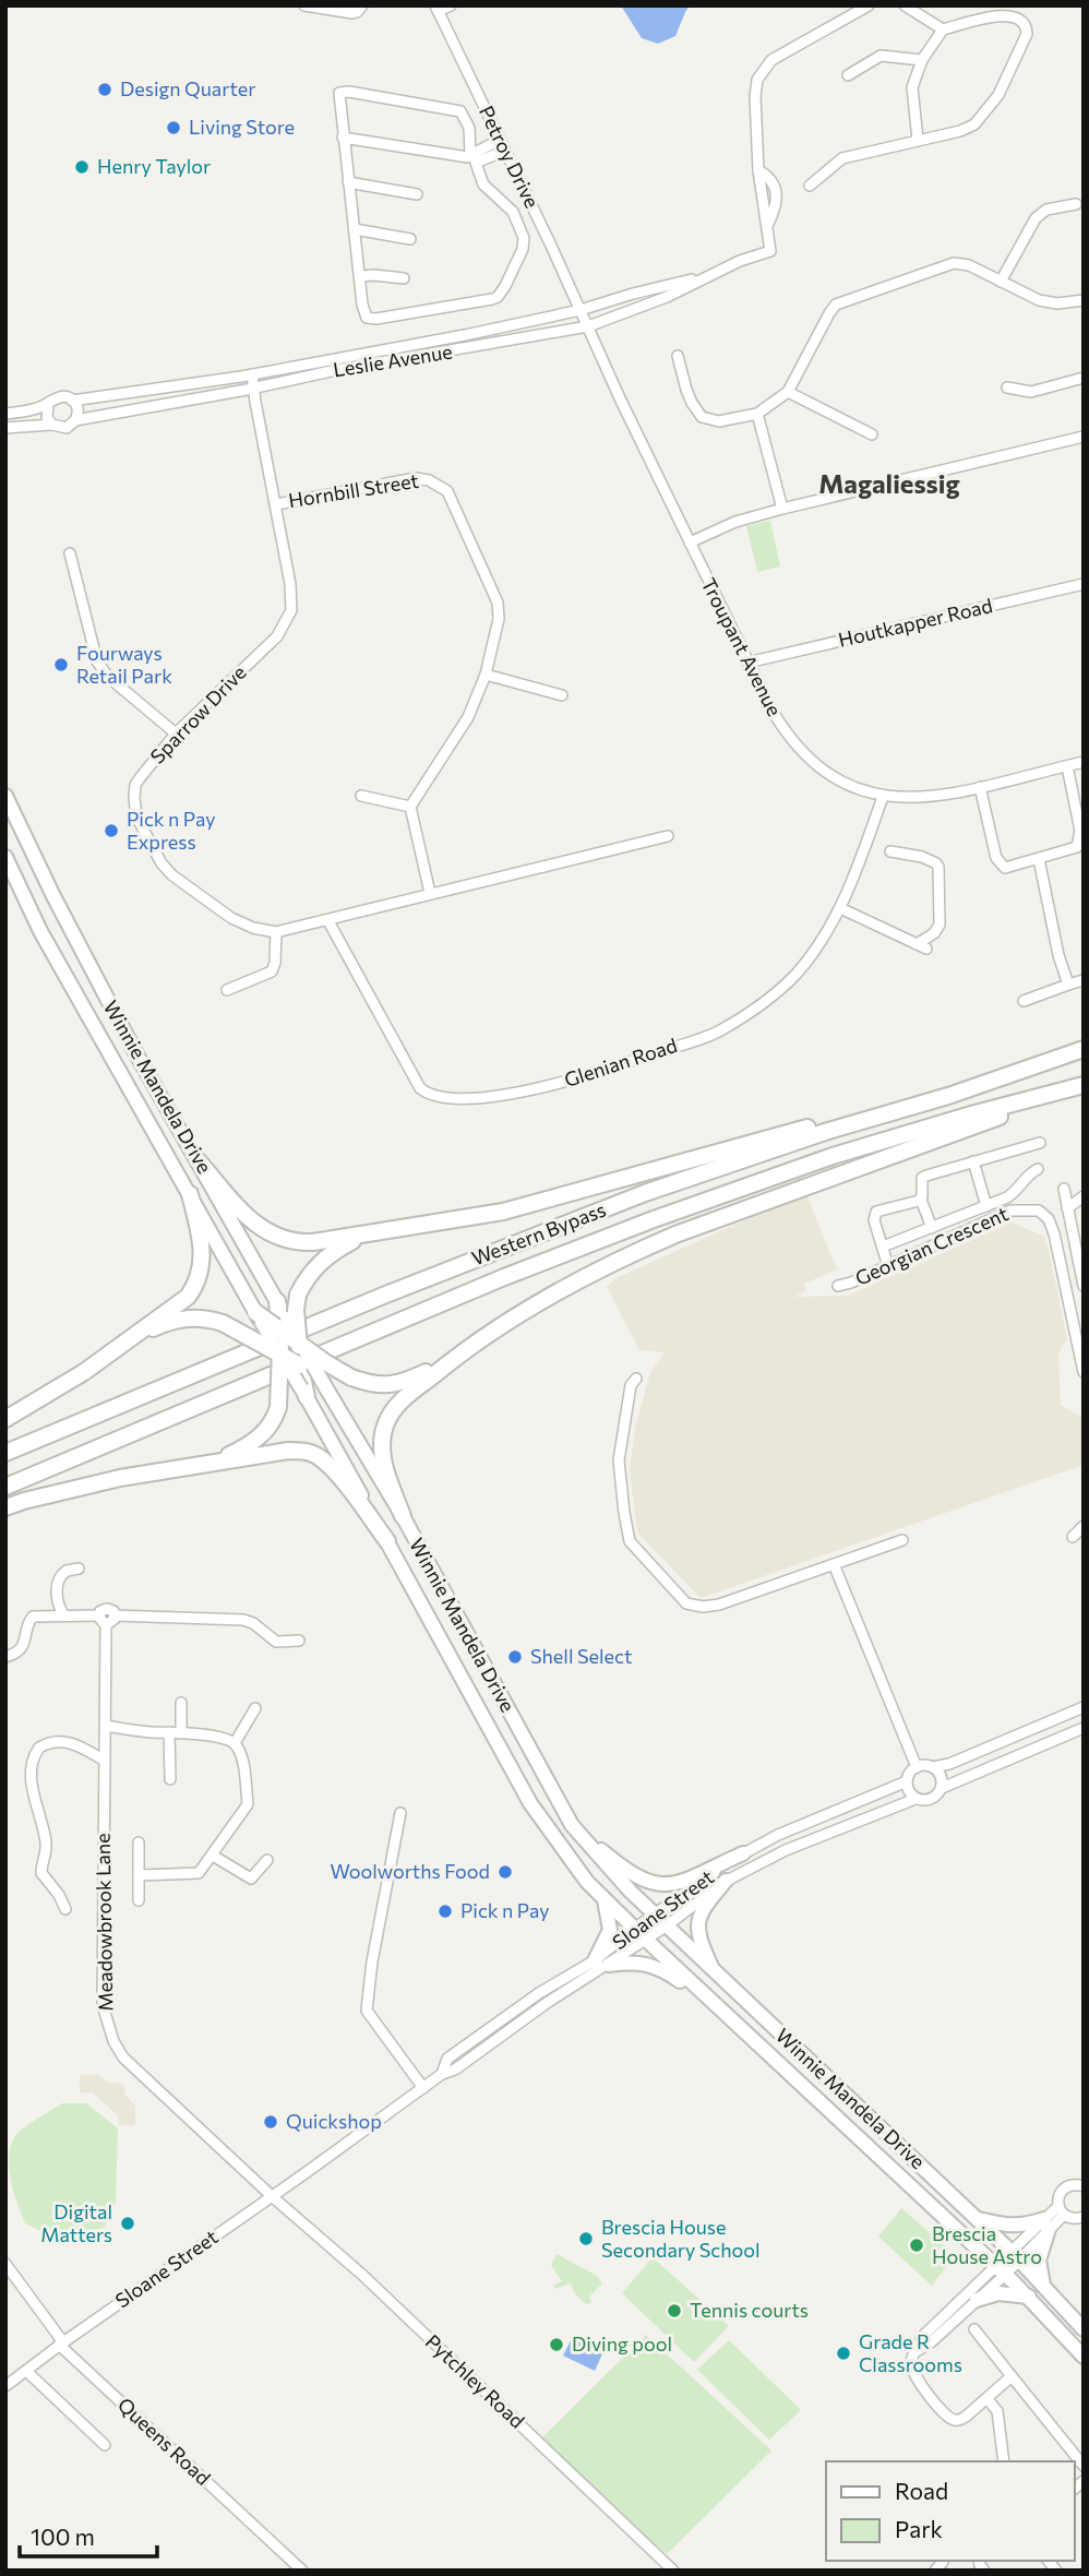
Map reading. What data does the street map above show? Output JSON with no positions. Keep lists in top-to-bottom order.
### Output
{
  "streets": {
    "highway": ["Western Bypass"],
    "main road": ["Winnie Mandela Drive"],
    "street": [
      "Petroy Drive",
      "Leslie Avenue",
      "Hornbill Street",
      "Houtkapper Road",
      "Troupant Avenue",
      "Sparrow Drive",
      "Glenian Road",
      "Georgian Crescent",
      "Sloane Street",
      "Meadowbrook Lane",
      "Pytchley Road",
      "Queens Road"
    ]
  },
  "crossings": [
    ["Petroy Drive", "Leslie Avenue"],
    ["Petroy Drive", "Troupant Avenue"],
    ["Leslie Avenue", "Troupant Avenue"],
    ["Leslie Avenue", "Sparrow Drive"],
    ["Hornbill Street", "Sparrow Drive"],
    ["Houtkapper Road", "Troupant Avenue"],
    ["Troupant Avenue", "Glenian Road"],
    ["Sparrow Drive", "Glenian Road"],
    ["Winnie Mandela Drive", "Sloane Street"],
    ["Sloane Street", "Meadowbrook Lane"],
    ["Sloane Street", "Pytchley Road"],
    ["Sloane Street", "Queens Road"],
    ["Meadowbrook Lane", "Pytchley Road"]
  ],
  "districts": ["Magaliessig"],
  "places": [
    "Design Quarter",
    "Living Store",
    "Henry Taylor",
    "Fourways Retail Park",
    "Pick n Pay Express",
    "Shell Select",
    "Woolworths Food",
    "Pick n Pay",
    "Quickshop",
    "Digital Matters",
    "Brescia House Secondary School",
    "Brescia House Astro",
    "Tennis courts",
    "Diving pool",
    "Grade R Classrooms"
  ],
  "legend": ["Road", "Park"],
  "scale_bar": "100 m"
}
